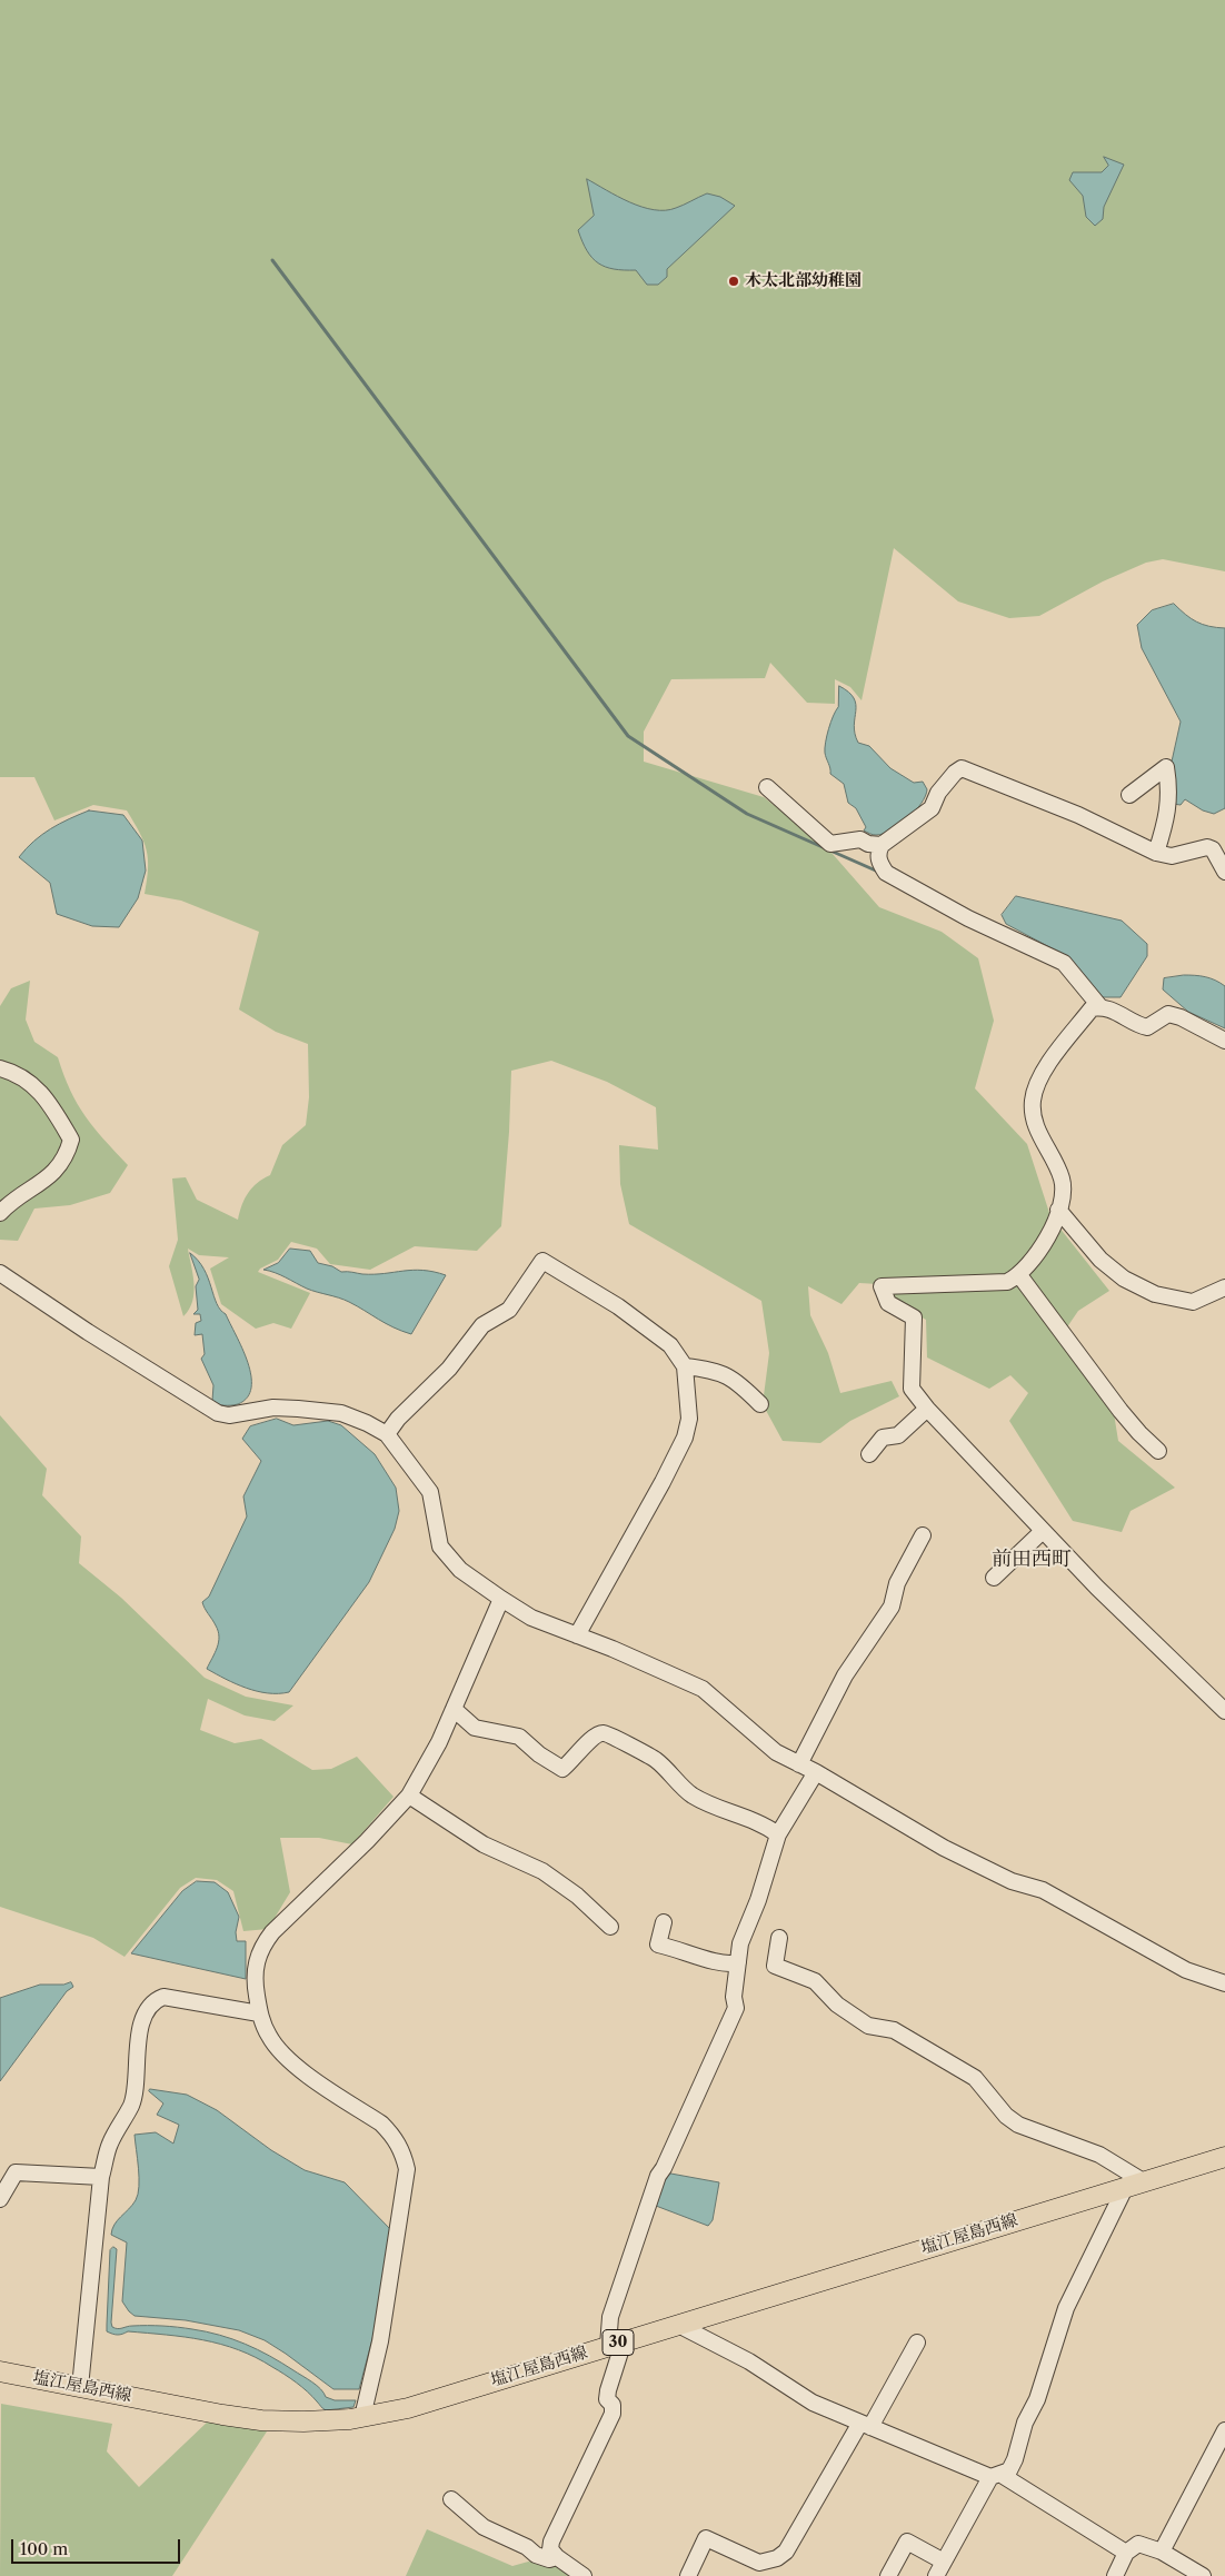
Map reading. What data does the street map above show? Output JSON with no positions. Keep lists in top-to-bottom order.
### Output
{
  "streets": {
    "main road": ["塩江屋島西線", "30"]
  },
  "districts": ["前田西町"],
  "places": ["木太北部幼稚園"],
  "scale_bar": "100 m"
}
